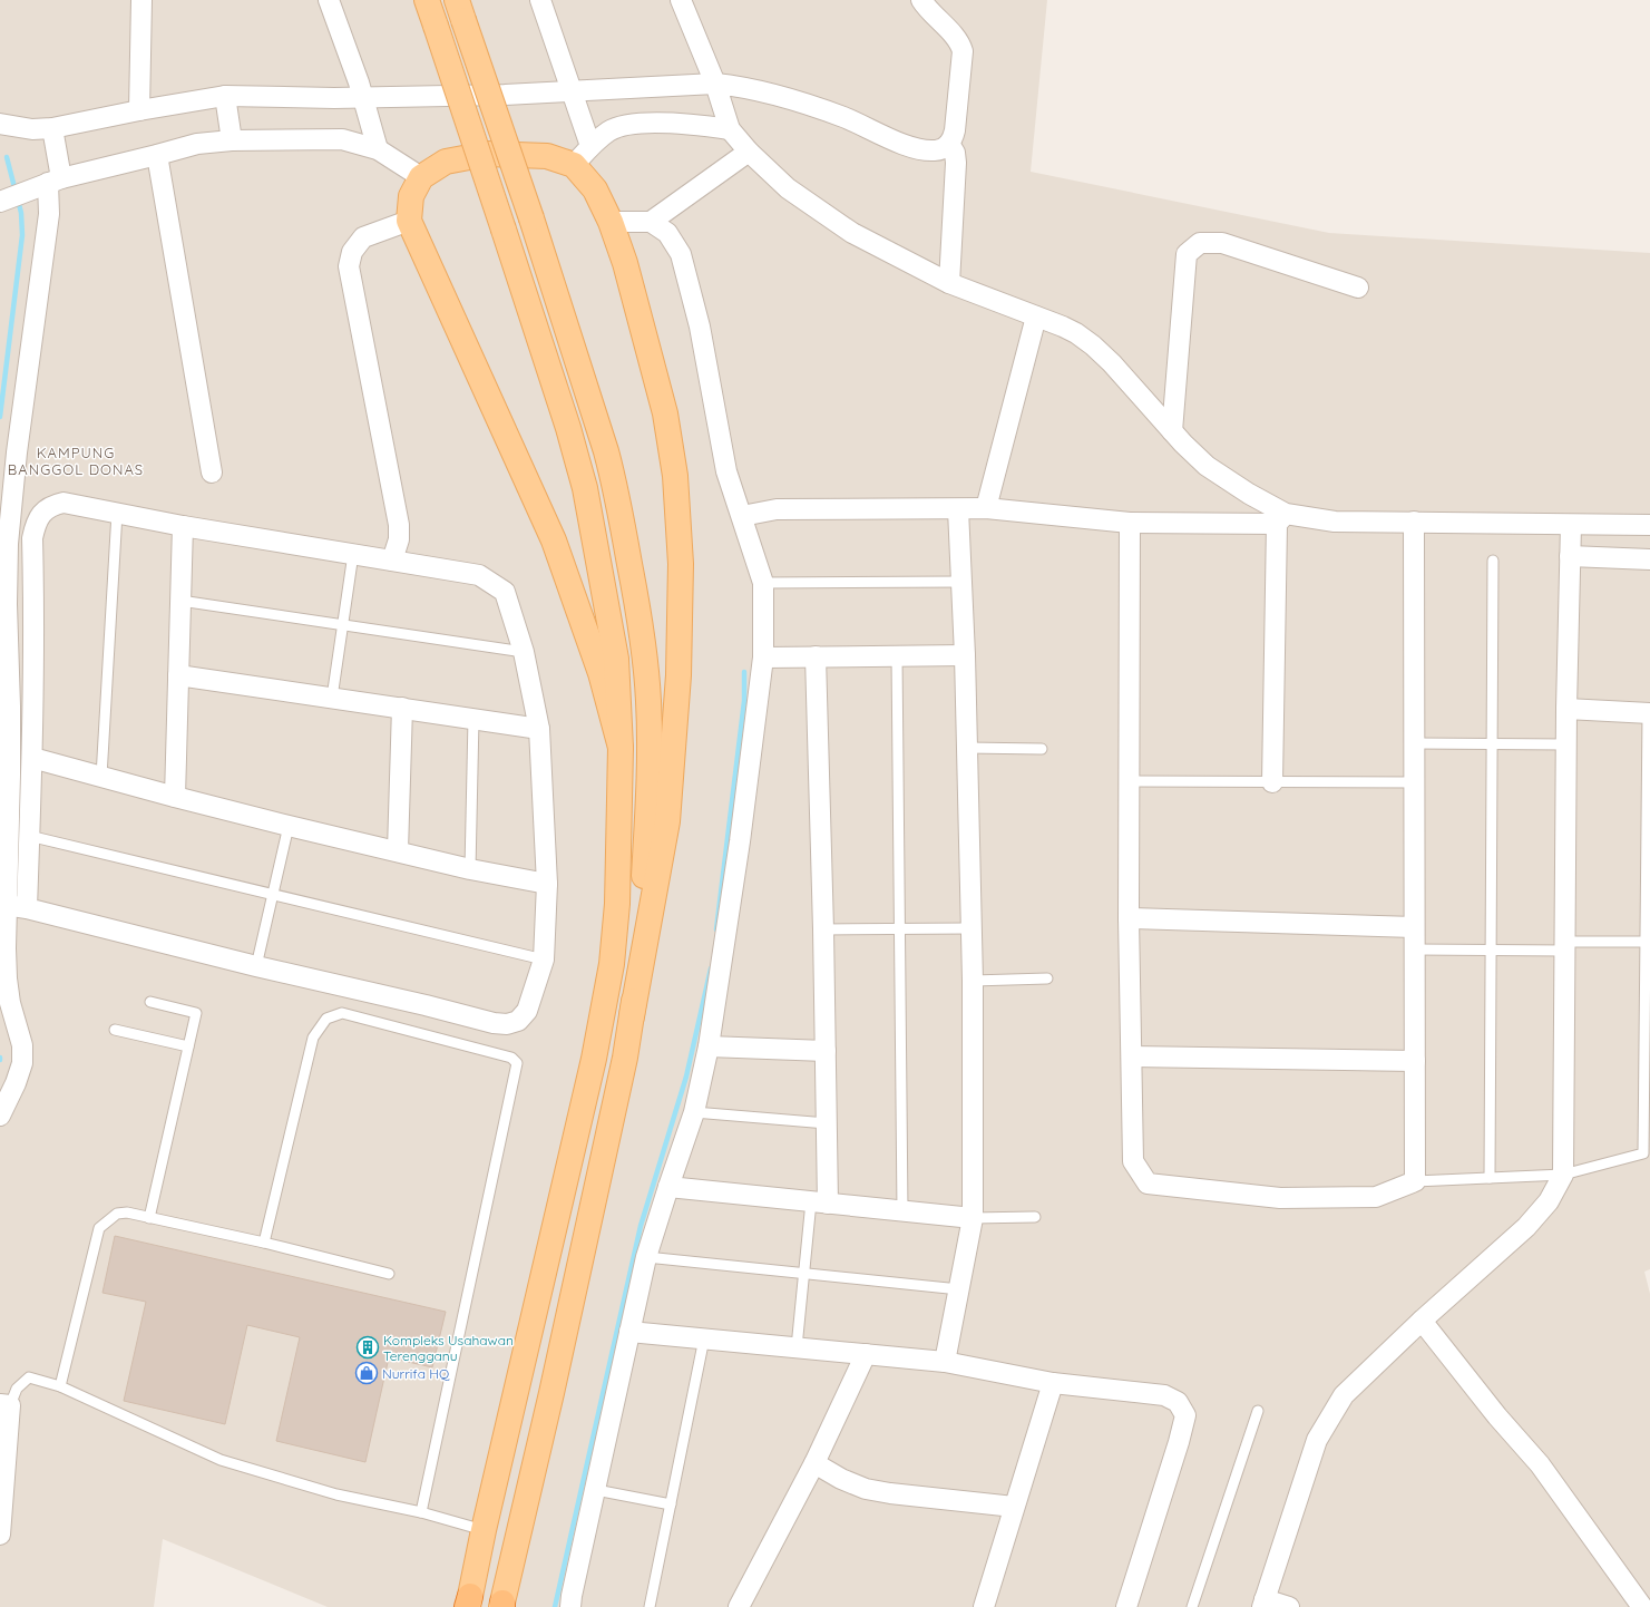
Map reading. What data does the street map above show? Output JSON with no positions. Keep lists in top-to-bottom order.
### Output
{
  "districts": ["KAMPUNG BANGGOL DONAS"],
  "places": {
    "building": ["Kompleks Usahawan Terengganu"],
    "shop": ["Nurrifa HQ"]
  }
}
